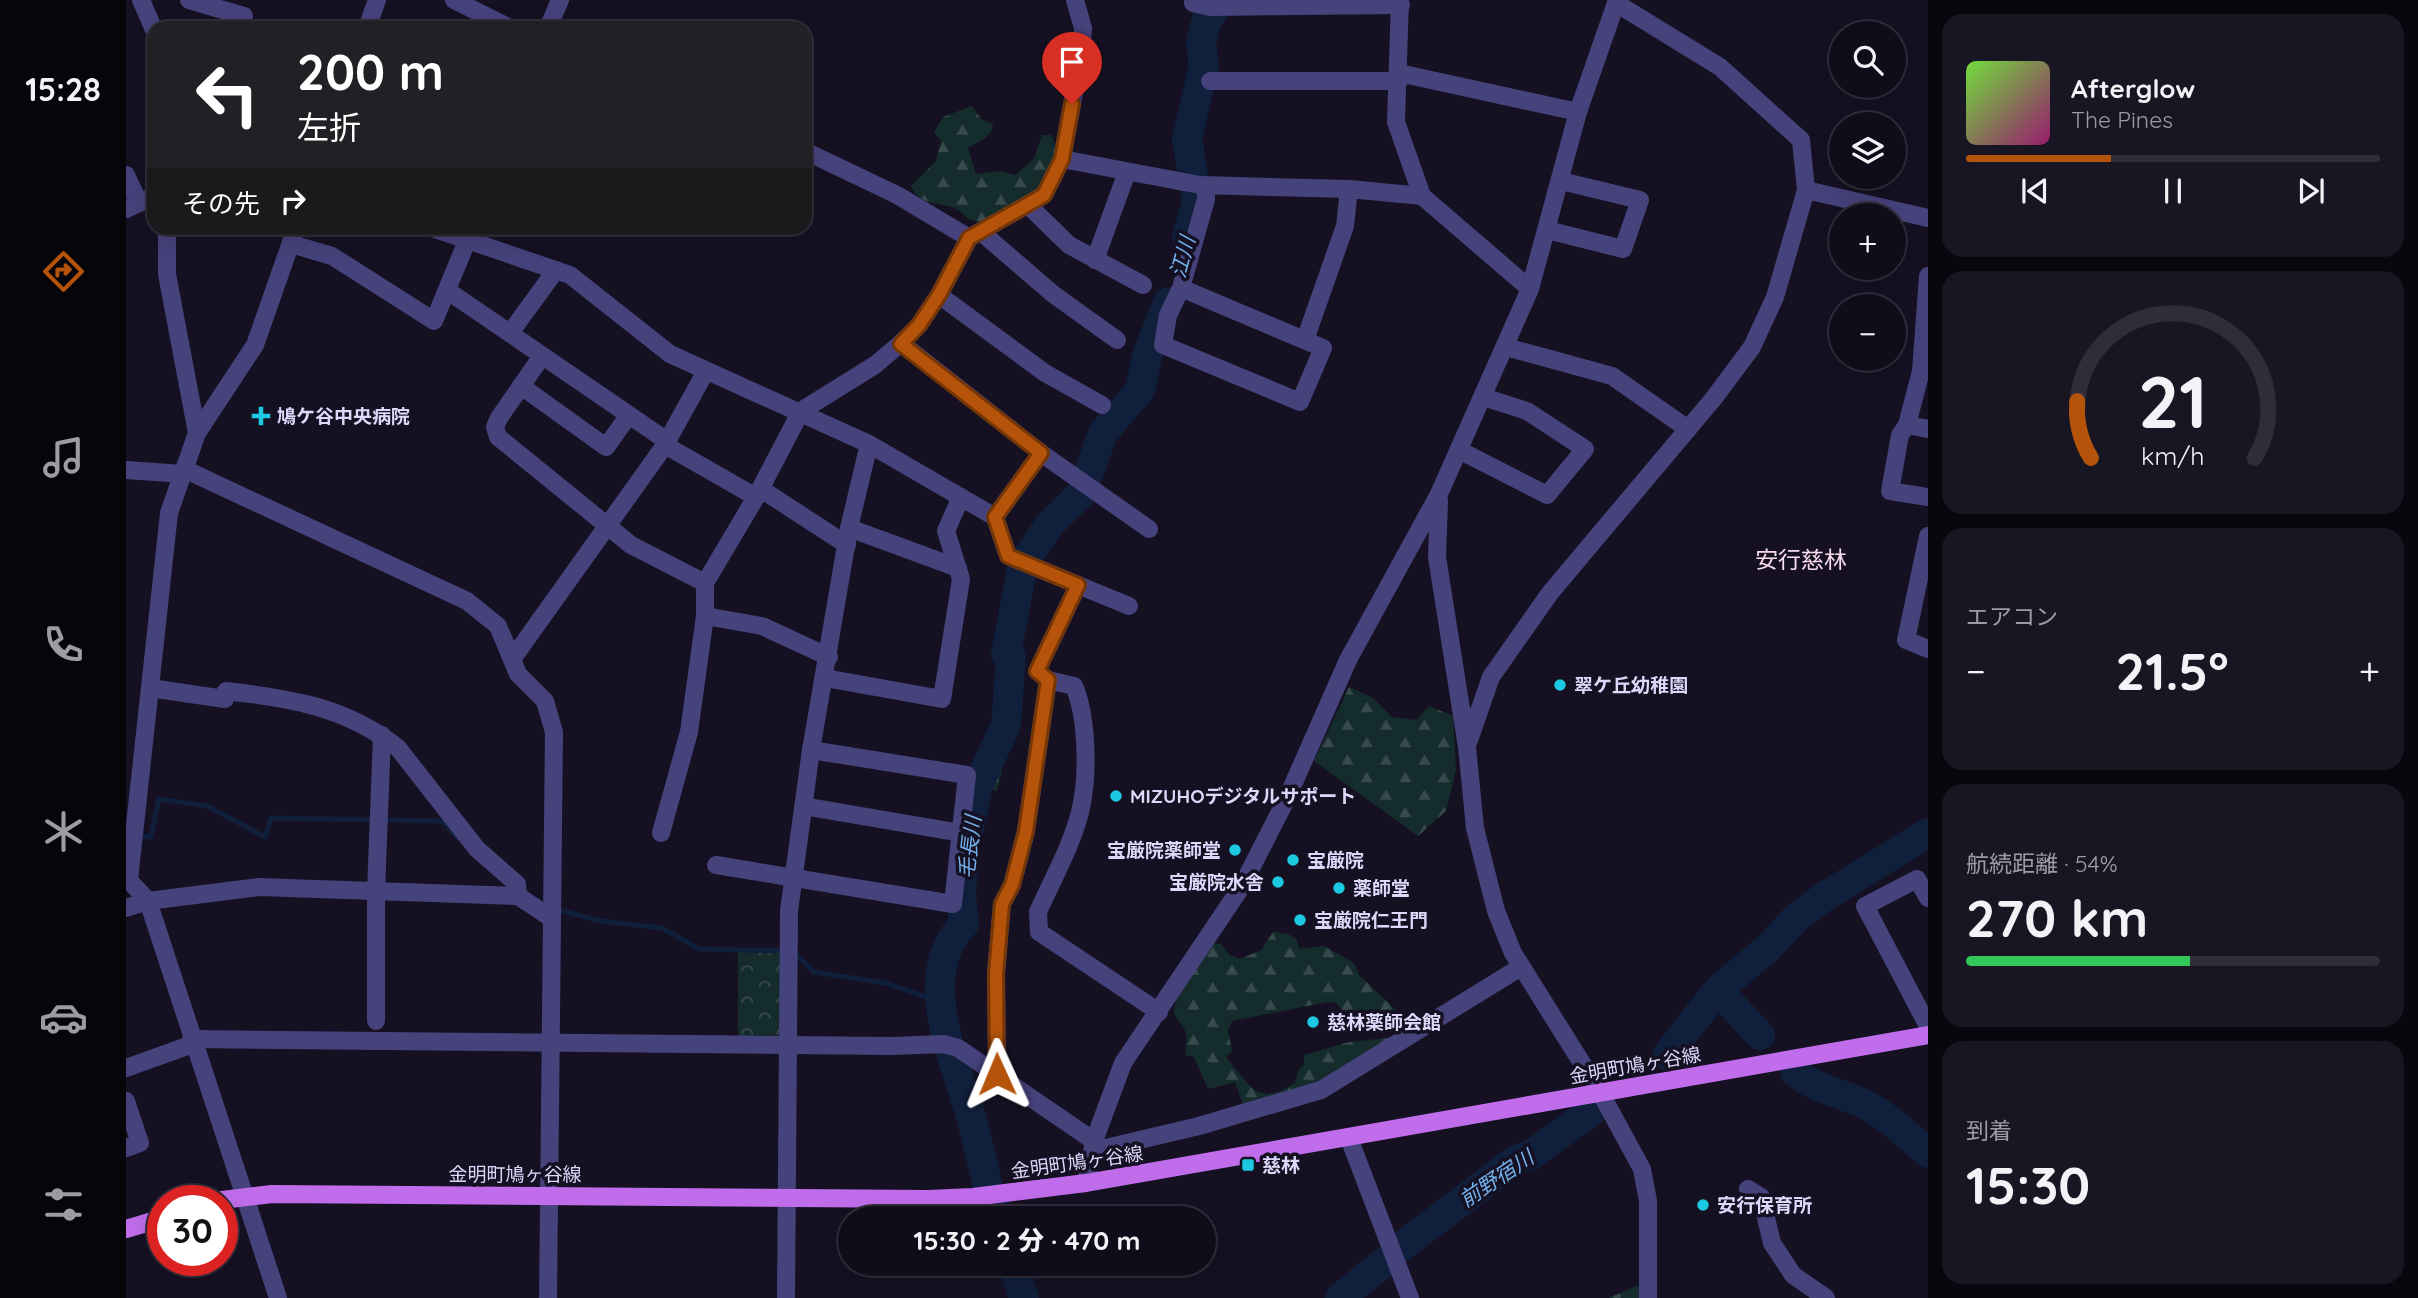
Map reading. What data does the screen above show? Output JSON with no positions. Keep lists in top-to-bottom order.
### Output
{
  "streets": {
    "main road": ["金明町鳩ヶ谷線"]
  },
  "districts": ["安行慈林"],
  "water": ["江川", "毛長川", "前野宿川"],
  "places": {
    "health": ["鳩ケ谷中央病院"],
    "other": [
      "翠ケ丘幼稚園",
      "MIZUHOデジタルサポート",
      "宝厳院薬師堂",
      "宝厳院",
      "宝厳院水舎",
      "薬師堂",
      "宝厳院仁王門",
      "慈林薬師会館",
      "安行保育所"
    ],
    "transit": ["慈林"]
  },
  "page": {
    "tabs": "15:28",
    "map_buttons": ["+", "−"],
    "turn": ["200 m", "左折"],
    "song": ["Afterglow", "The Pines"],
    "then": "その先",
    "tile": [
      "エアコン",
      ["航続距離 · 54%", "270 km"],
      ["到着", "15:30"]
    ],
    "heat": ["−", "21.5°", "+"],
    "limit": "30",
    "trip": "15:30 · 2 分 · 470 m",
    "gauge": ["21", "km/h"]
  }
}
